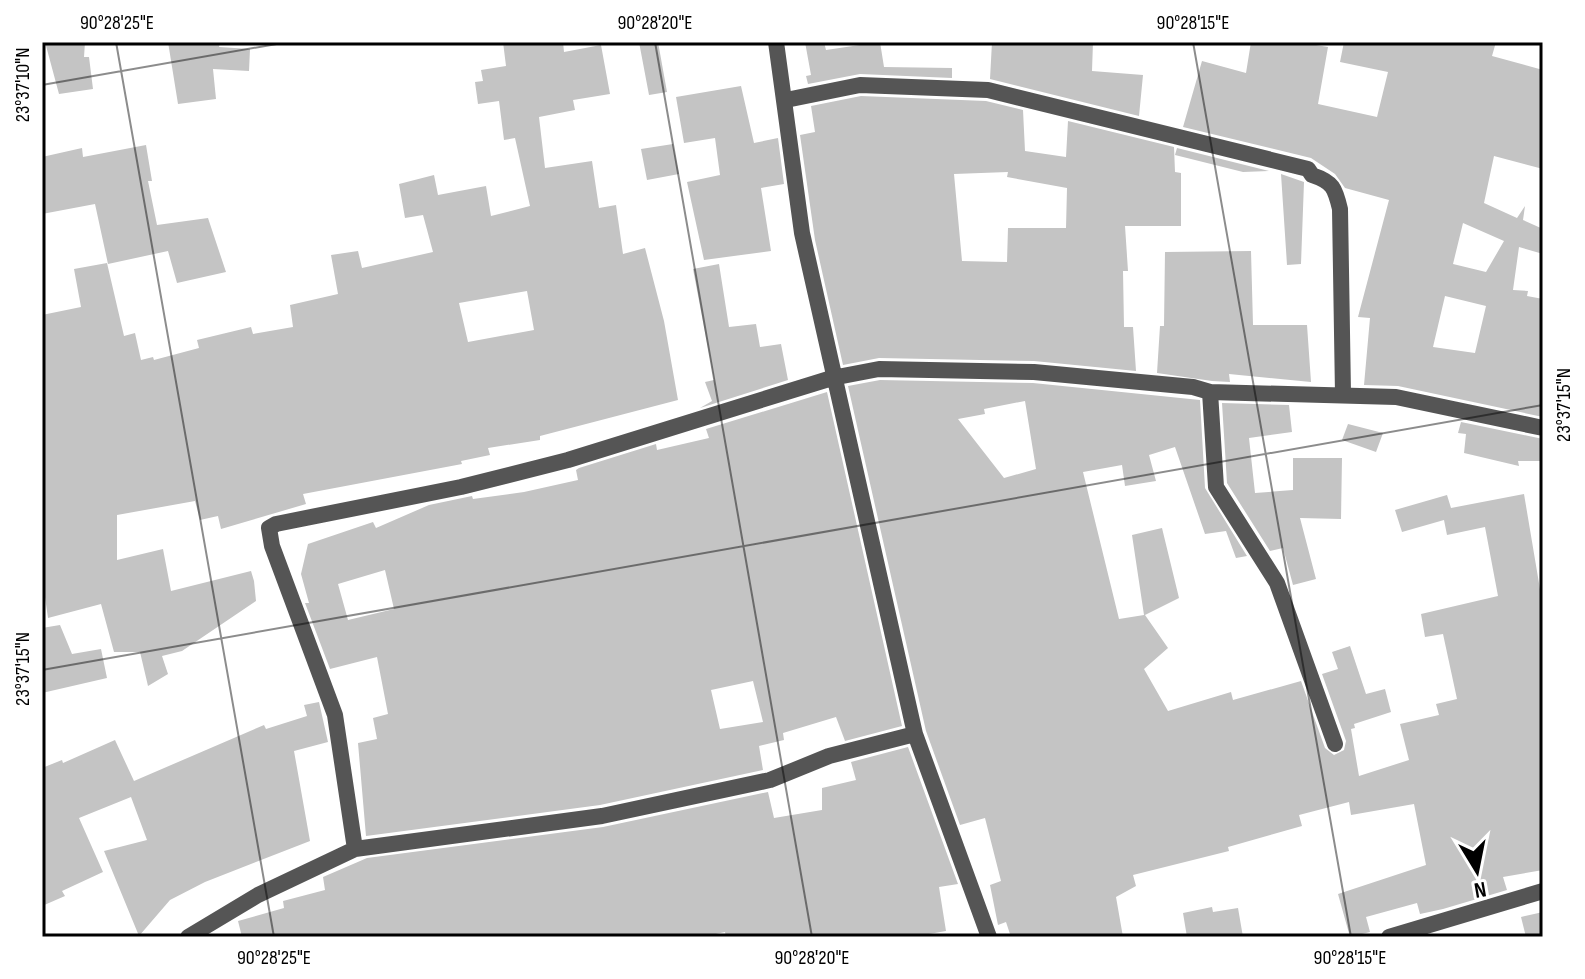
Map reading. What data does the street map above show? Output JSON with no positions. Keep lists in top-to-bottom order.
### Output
{
  "north": "bottom",
  "coordinates": [
    "90°28'25\"E",
    "90°28'20\"E",
    "90°28'15\"E",
    "23°37'10\"N",
    "23°37'15\"N"
  ]
}
